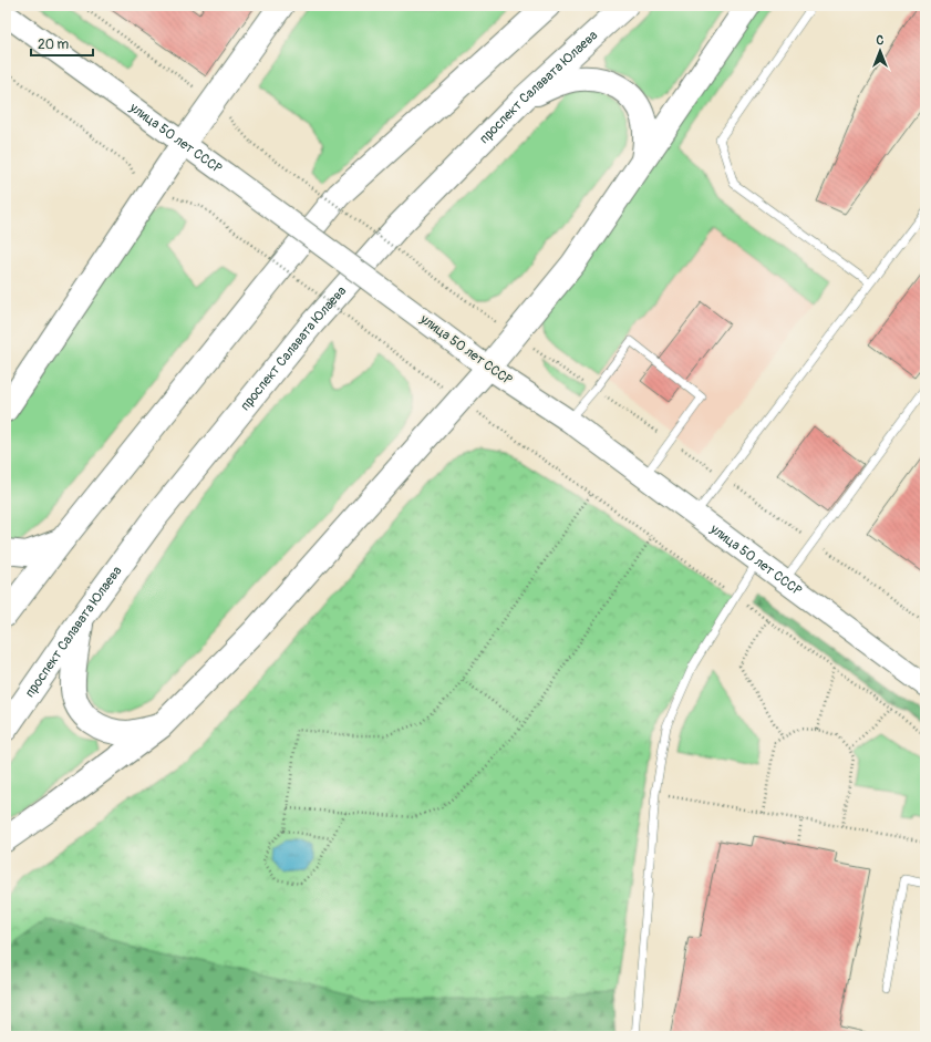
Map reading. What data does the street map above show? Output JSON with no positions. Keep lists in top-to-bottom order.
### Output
{
  "streets": {
    "main road": ["проспект Салавата Юлаева", "улица 50 лет СССР"]
  },
  "scale_bar": "20 m",
  "north": "top"
}
